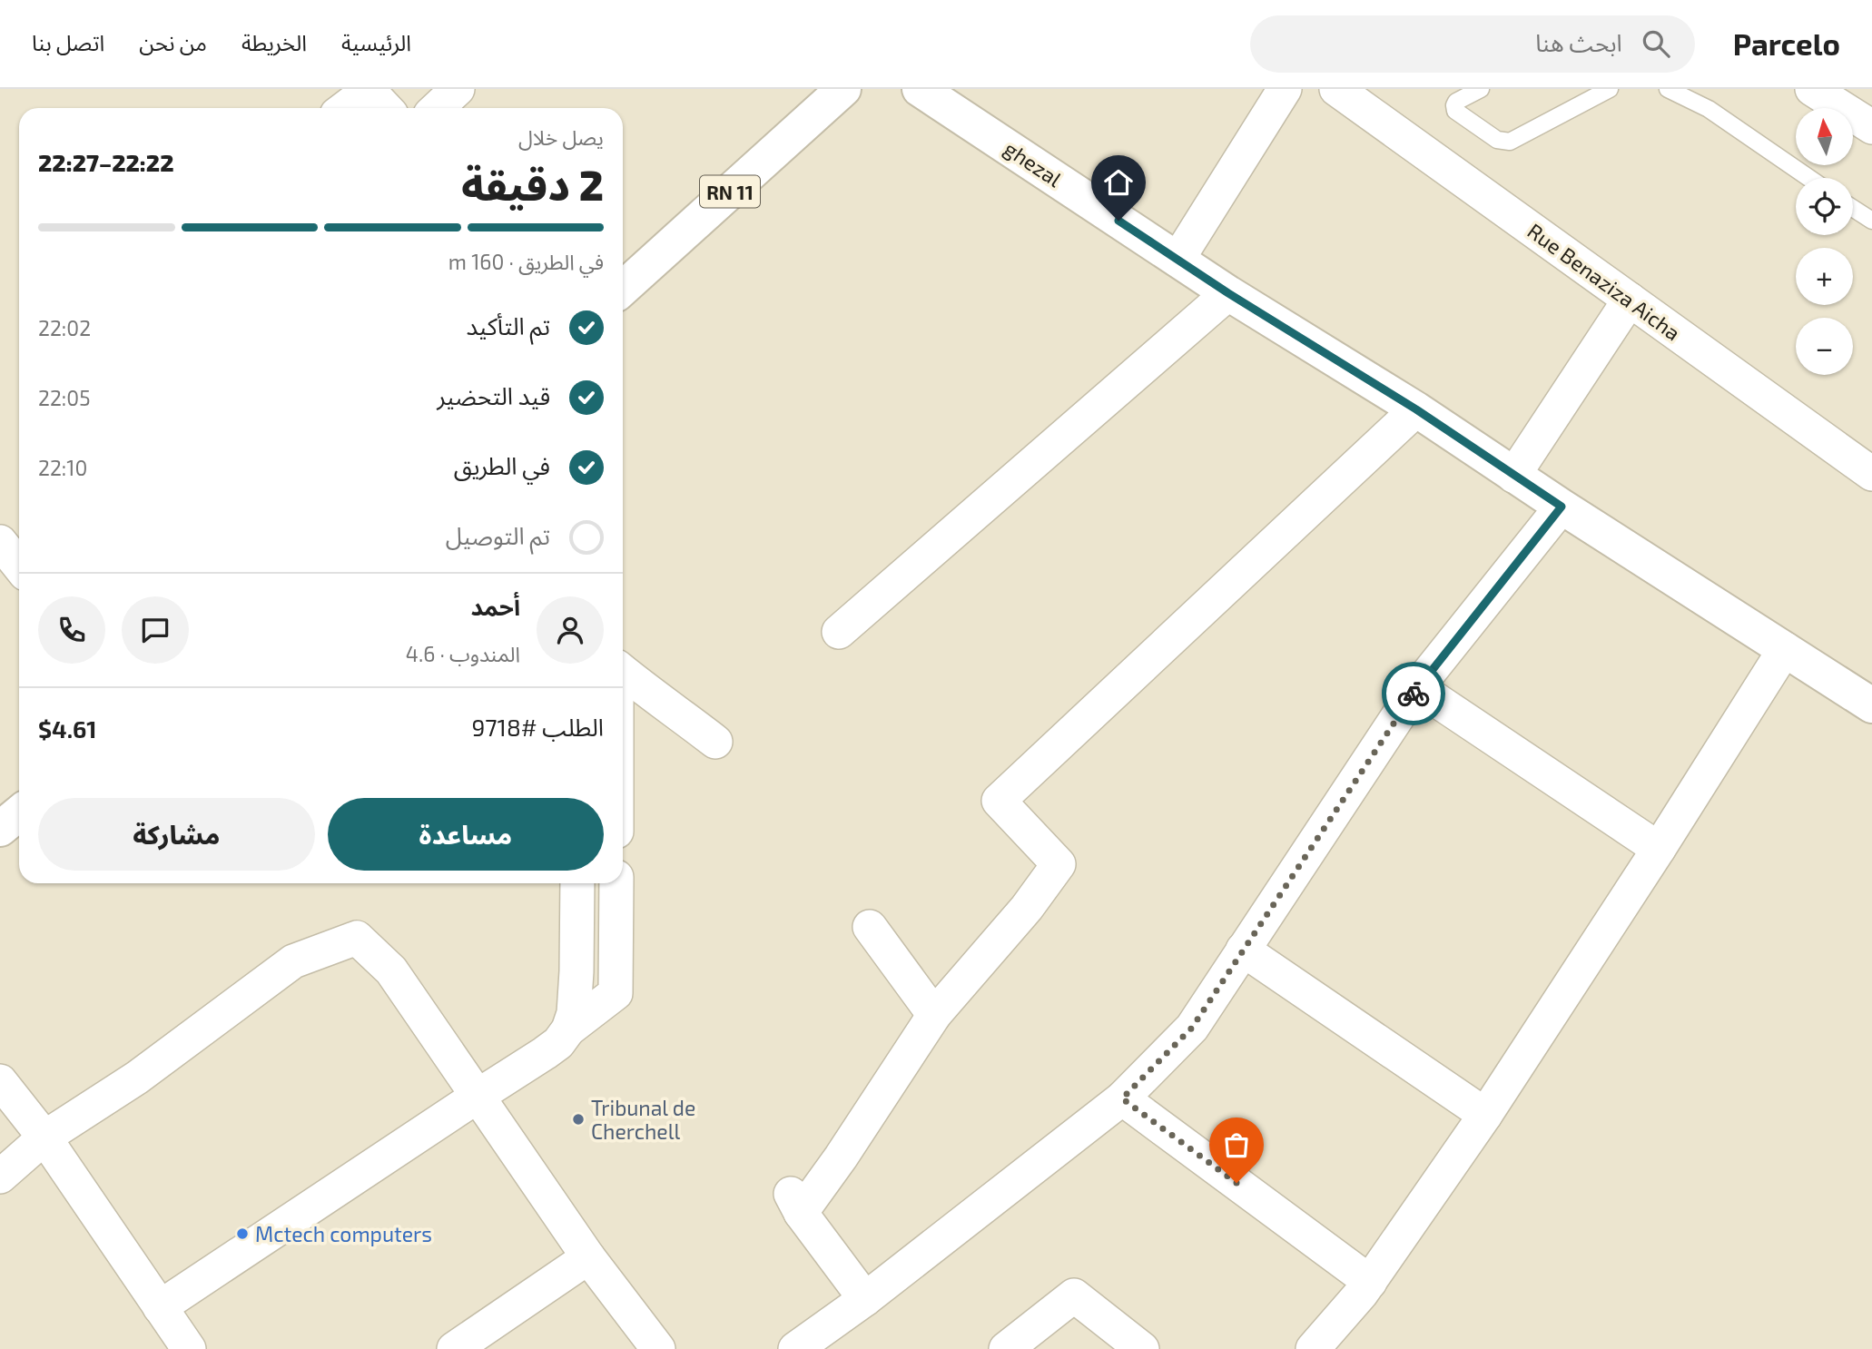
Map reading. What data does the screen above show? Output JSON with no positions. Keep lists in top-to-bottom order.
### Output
{
  "streets": {
    "main road": ["ghezal", "RN 11"],
    "street": ["Rue Benaziza Aicha"]
  },
  "places": ["Tribunal de Cherchell", "Mctech computers"],
  "north": "top",
  "page": {
    "header": "Parcelo",
    "search": "ابحث هنا",
    "nav": [
      "الرئيسية",
      "الخريطة",
      "من نحن",
      "اتصل بنا"
    ],
    "map_buttons": ["+", "−"],
    "heading": ["2 دقيقة", "يصل خلال", "22:22–22:27"],
    "panel": [
      "أحمد",
      "المندوب · 4.6",
      "الطلب #9718",
      "$4.61"
    ],
    "bar": "في الطريق · 160 m",
    "list": [
      ["تم التأكيد", "22:02"],
      ["قيد التحضير", "22:05"],
      ["في الطريق", "22:10"],
      "تم التوصيل"
    ],
    "buttons": ["مساعدة", "مشاركة"]
  }
}
